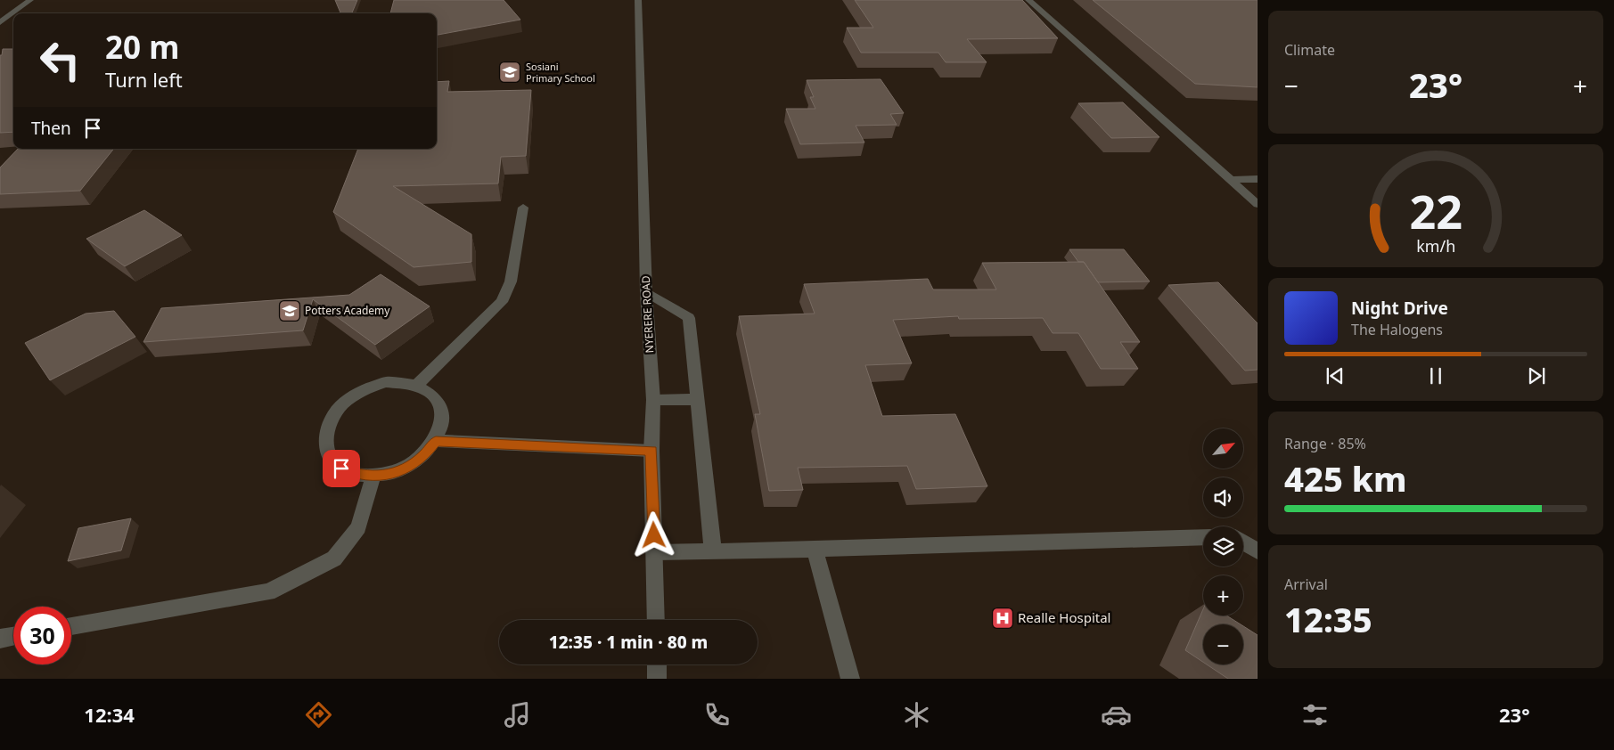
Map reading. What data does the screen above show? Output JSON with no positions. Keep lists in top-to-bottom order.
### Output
{
  "streets": {
    "street": ["NYERERE ROAD"]
  },
  "places": {
    "school or university": ["Sosiani Primary School", "Potters Academy"],
    "hospital": ["Realle Hospital"]
  },
  "north": "top right",
  "page": {
    "tile": [
      "Climate",
      ["Range · 85%", "425 km"],
      ["Arrival", "12:35"]
    ],
    "turn": ["20 m", "Turn left"],
    "heat": ["−", "23°", "+"],
    "then": "Then",
    "song": ["Night Drive", "The Halogens"],
    "map_buttons": ["+", "−"],
    "limit": "30",
    "trip": "12:35 · 1 min · 80 m",
    "tabs": ["12:34", "23°"],
    "gauge": ["22", "km/h"]
  }
}
